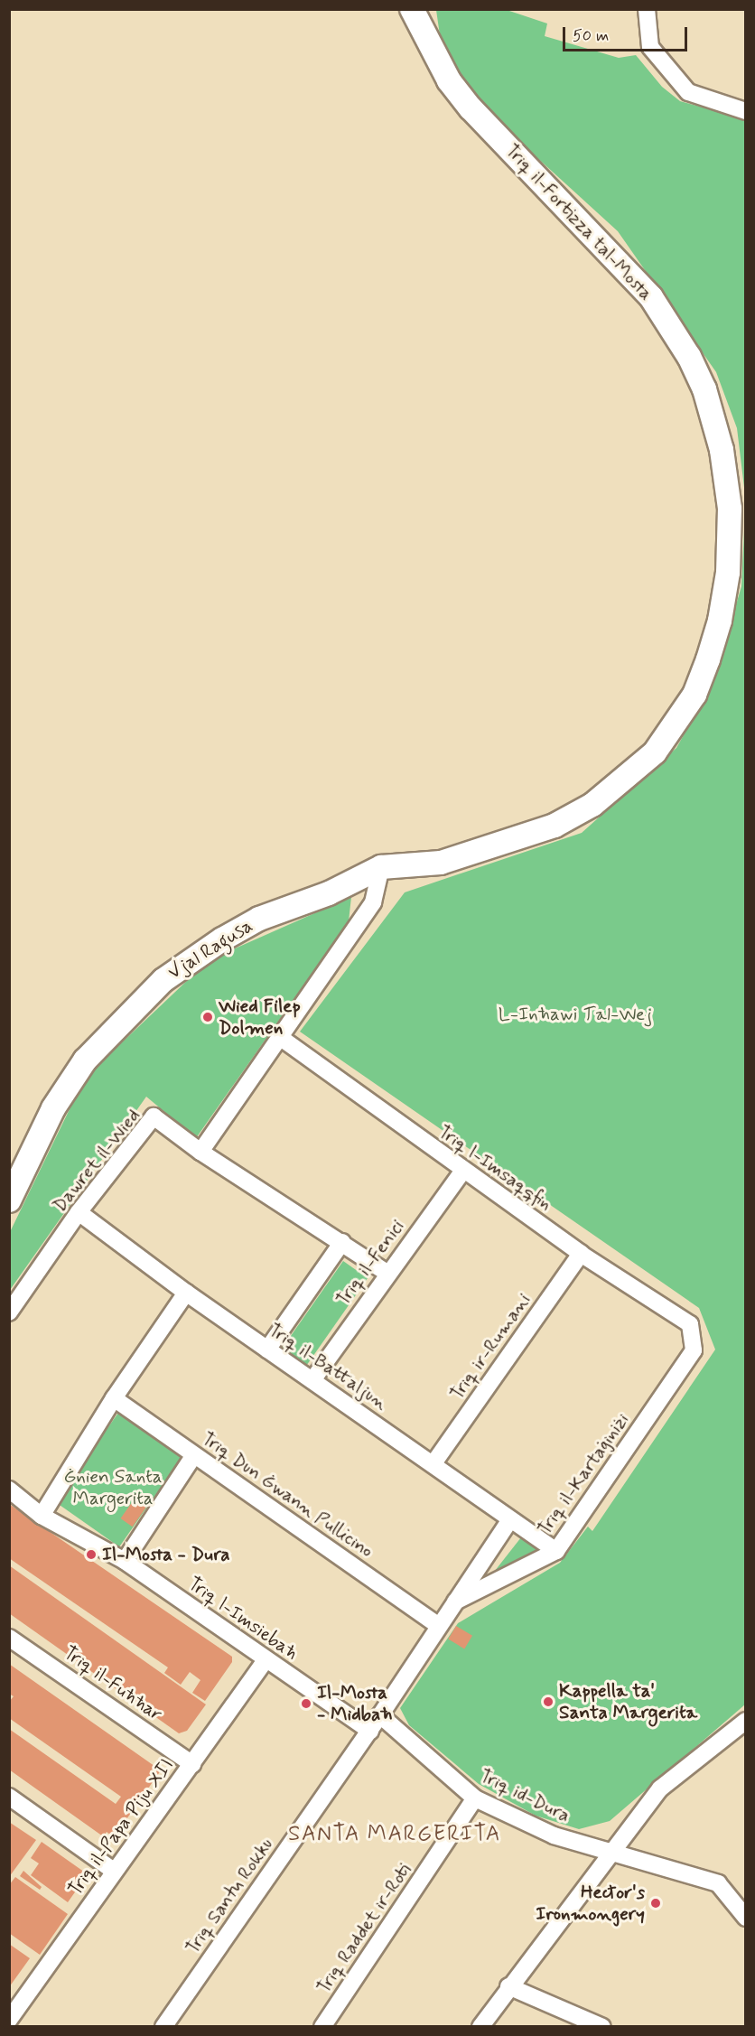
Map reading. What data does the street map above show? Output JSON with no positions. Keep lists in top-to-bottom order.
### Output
{
  "streets": {
    "main road": ["Triq il-Fortizza tal-Mosta", "Vjal Ragusa"],
    "street": [
      "Dawret il-Wied",
      "Triq l-Imsaqqfin",
      "Triq il-Fenici",
      "Triq ir-Rumani",
      "Triq il-Battaljun",
      "Triq il-Kartaġiniżi",
      "Triq Dun Ġwann Pullicino",
      "Triq l-Imsiebaħ",
      "Triq il-Fuħħar",
      "Triq id-Dura",
      "Triq il-Papa Piju XII",
      "Triq Santu Rokku",
      "Triq Raddet ir-Roti"
    ]
  },
  "crossings": [
    ["Triq il-Fortizza tal-Mosta", "Vjal Ragusa"],
    ["Dawret il-Wied", "Triq il-Battaljun"],
    ["Triq l-Imsaqqfin", "Triq il-Fenici"],
    ["Triq l-Imsaqqfin", "Triq ir-Rumani"],
    ["Triq l-Imsaqqfin", "Triq il-Kartaġiniżi"],
    ["Triq il-Fenici", "Triq il-Battaljun"],
    ["Triq ir-Rumani", "Triq il-Battaljun"],
    ["Triq il-Battaljun", "Triq il-Kartaġiniżi"],
    ["Triq il-Battaljun", "Triq Santu Rokku"],
    ["Triq il-Kartaġiniżi", "Triq Santu Rokku"],
    ["Triq Dun Ġwann Pullicino", "Triq Santu Rokku"],
    ["Triq l-Imsiebaħ", "Triq il-Papa Piju XII"],
    ["Triq l-Imsiebaħ", "Triq Santu Rokku"],
    ["Triq il-Fuħħar", "Triq il-Papa Piju XII"],
    ["Triq id-Dura", "Triq Santu Rokku"],
    ["Triq id-Dura", "Triq Raddet ir-Roti"]
  ],
  "districts": ["SANTA MARGERITA"],
  "parks": ["L-Inħawi Tal-Wej", "Ġnien Santa Margerita"],
  "places": [
    "Wied Filep Dolmen",
    "Il-Mosta - Dura",
    "Kappella ta' Santa Margerita",
    "Il-Mosta - Midbaħ",
    "Hector's Ironmongery"
  ],
  "scale_bar": "50 m"
}
